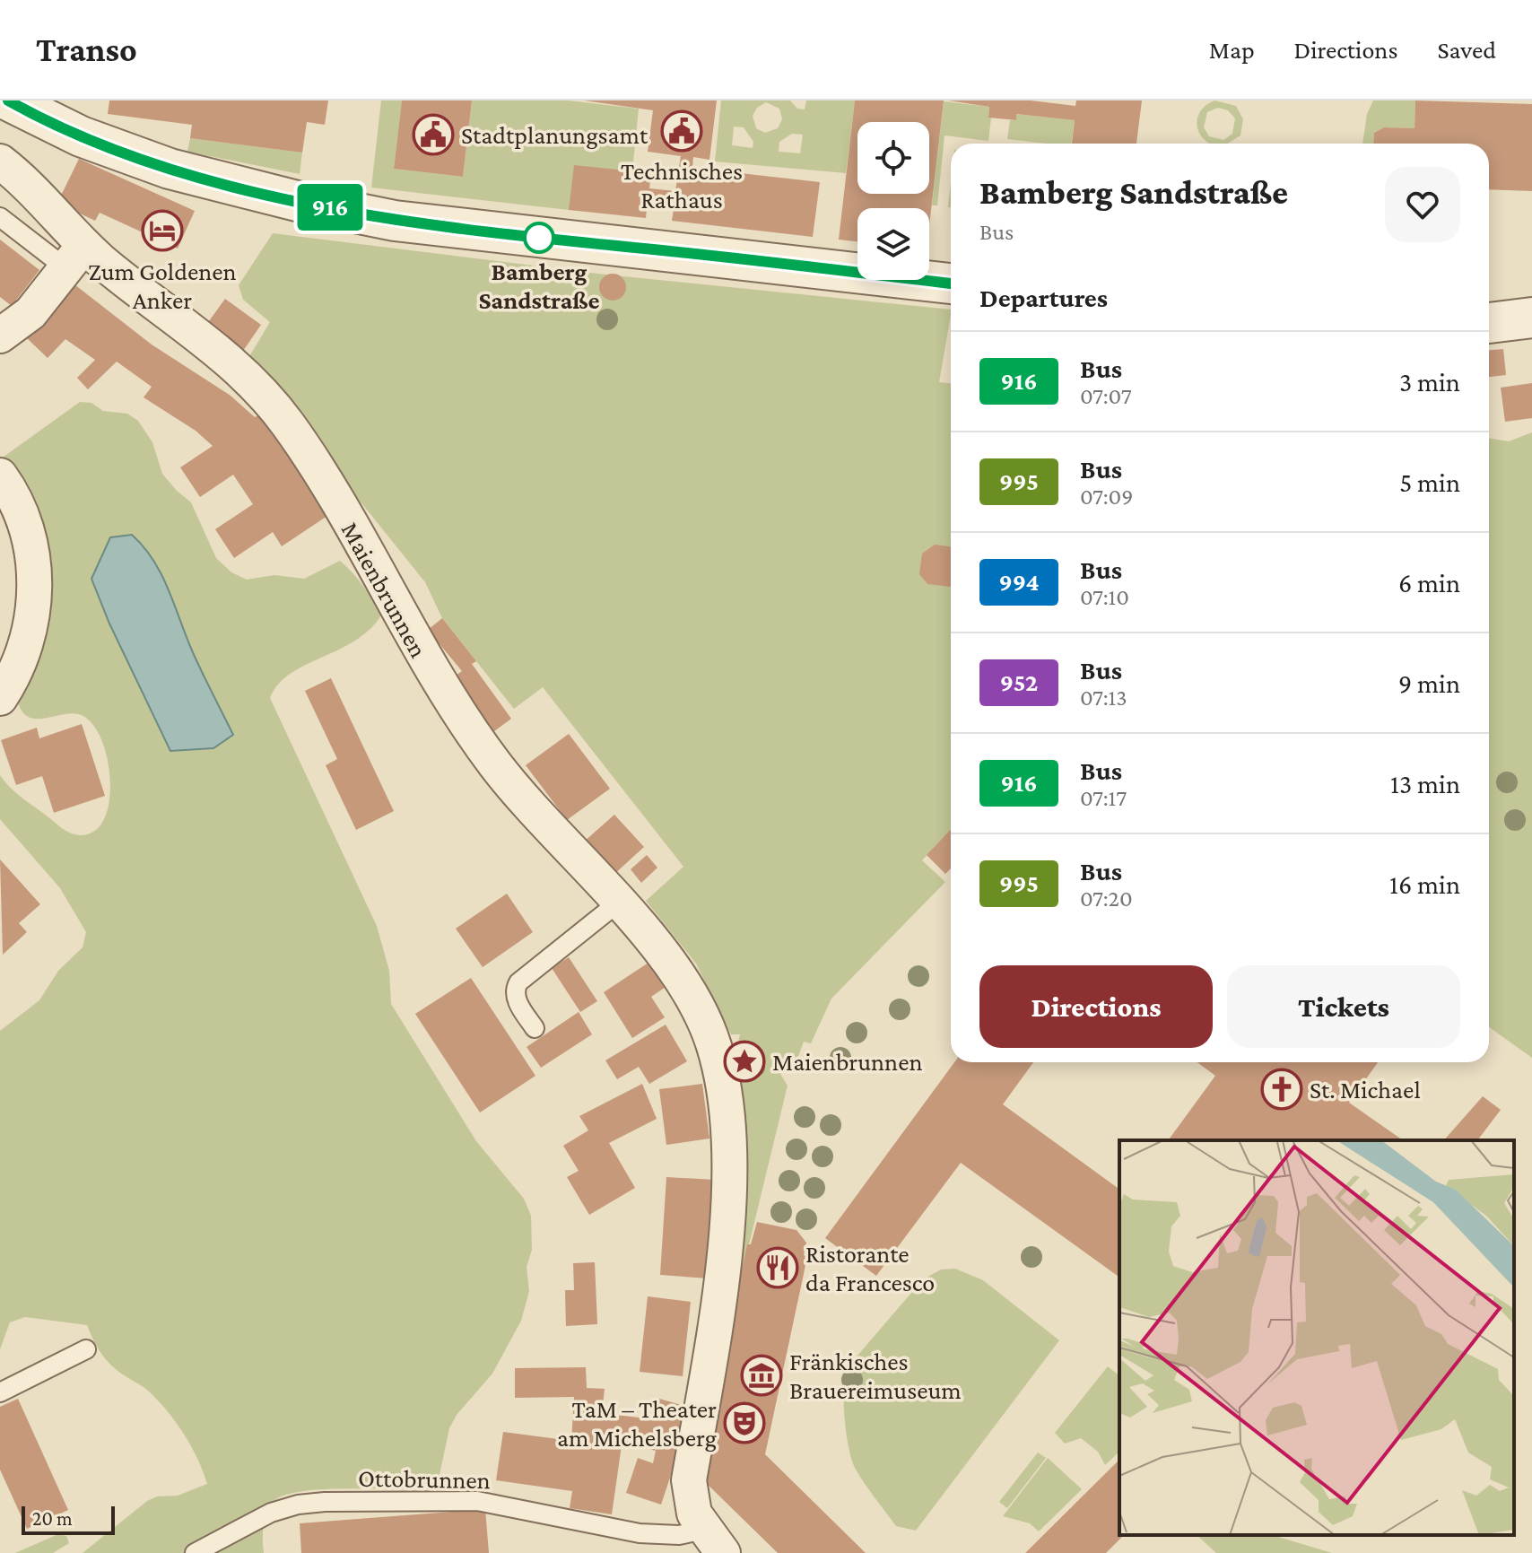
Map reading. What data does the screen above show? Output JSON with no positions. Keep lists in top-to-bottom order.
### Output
{
  "streets": {
    "street": ["Maienbrunnen"],
    "lane": ["Ottobrunnen"]
  },
  "crossings": [
    ["Maienbrunnen", "Ottobrunnen"]
  ],
  "places": {
    "public building": ["Technisches Rathaus", "Stadtplanungsamt"],
    "hotel": ["Zum Goldenen Anker"],
    "other": ["Bamberg Sandstraße"],
    "place": ["Maienbrunnen"],
    "church": ["St. Michael"],
    "restaurant": ["Ristorante da Francesco"],
    "museum": ["Fränkisches Brauereimuseum"],
    "theatre": ["TaM – Theater am Michelsberg"]
  },
  "lines": ["bus line 916"],
  "scale_bar": "20 m",
  "page": {
    "header": "Transo",
    "nav": ["Map", "Directions", "Saved"],
    "on_map": "916",
    "heading": [
      ["Bamberg Sandstraße", "Bus"],
      "Departures"
    ],
    "list": [
      {
        "mark": "916",
        "name": "Bus",
        "note": "07:07",
        "value": "3 min"
      },
      {
        "mark": "995",
        "name": "Bus",
        "note": "07:09",
        "value": "5 min"
      },
      {
        "mark": "994",
        "name": "Bus",
        "note": "07:10",
        "value": "6 min"
      },
      {
        "mark": "952",
        "name": "Bus",
        "note": "07:13",
        "value": "9 min"
      },
      {
        "mark": "916",
        "name": "Bus",
        "note": "07:17",
        "value": "13 min"
      },
      {
        "mark": "995",
        "name": "Bus",
        "note": "07:20",
        "value": "16 min"
      }
    ],
    "buttons": ["Directions", "Tickets"],
    "scale": "20 m"
  }
}
